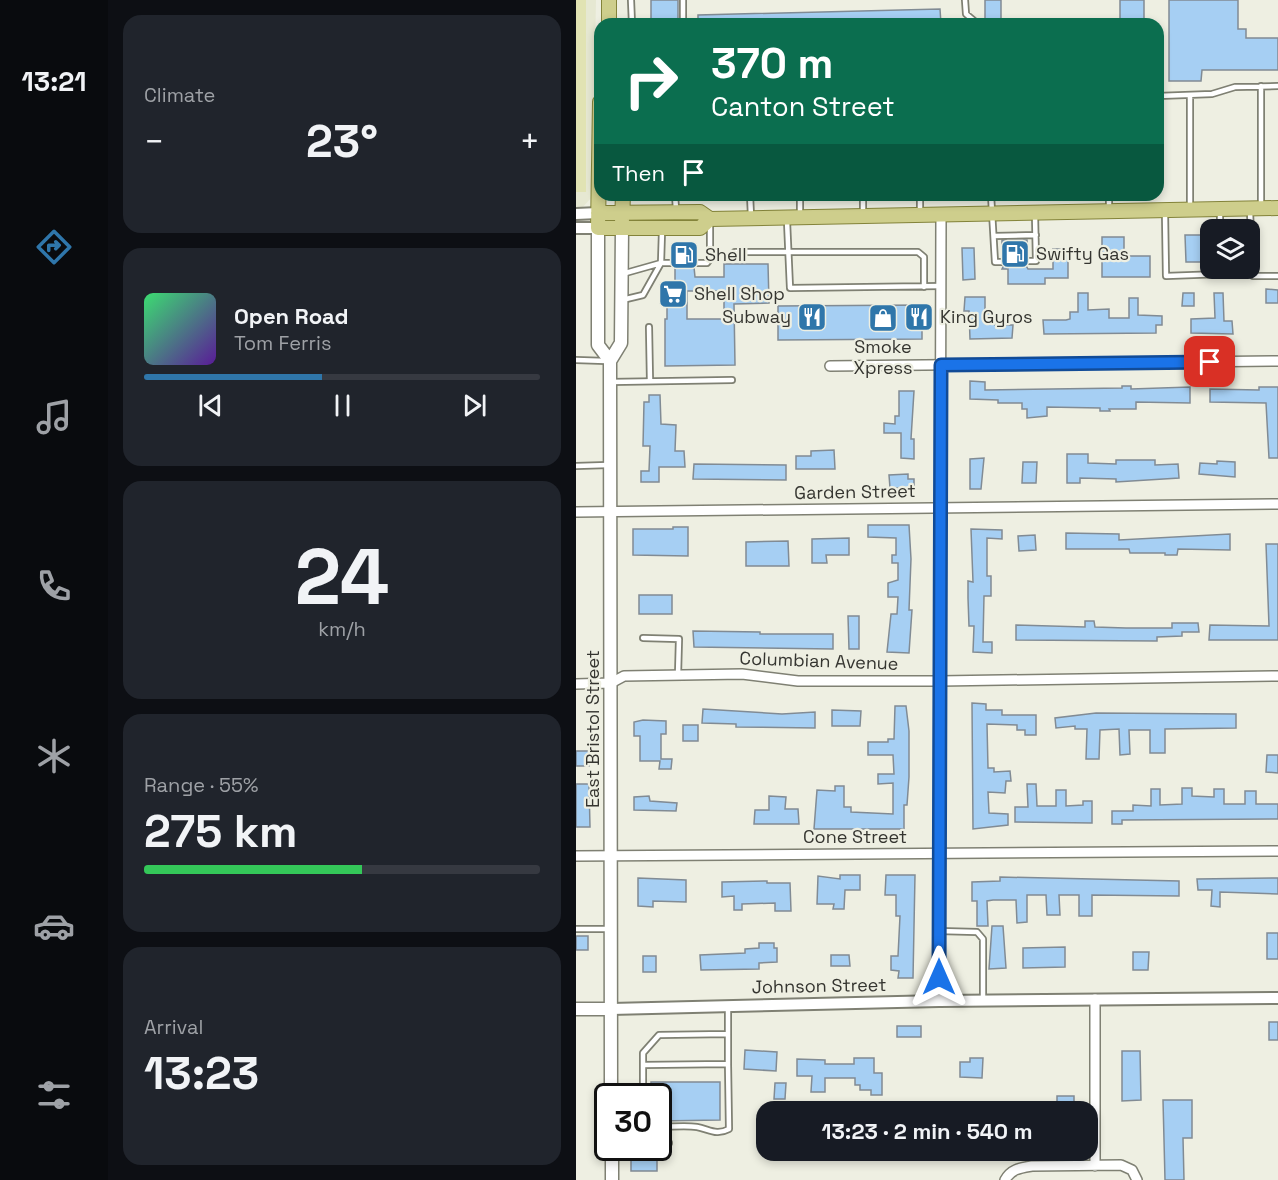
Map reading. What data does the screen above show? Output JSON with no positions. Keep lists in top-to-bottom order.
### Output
{
  "streets": {
    "main road": ["East Bristol Street", "Johnson Street"],
    "street": ["Garden Street", "Columbian Avenue", "Cone Street"]
  },
  "crossings": [
    ["Garden Street", "East Bristol Street"],
    ["Columbian Avenue", "East Bristol Street"],
    ["East Bristol Street", "Cone Street"],
    ["East Bristol Street", "Johnson Street"]
  ],
  "places": {
    "fuel station": ["Swifty Gas", "Shell"],
    "supermarket": ["Shell Shop"],
    "restaurant": ["Subway", "King Gyros"],
    "shop": ["Smoke Xpress"]
  },
  "page": {
    "tabs": "13:21",
    "tile": [
      "Climate",
      ["24", "km/h"],
      ["Range · 55%", "275 km"],
      ["Arrival", "13:23"]
    ],
    "turn": ["370 m", "Canton Street"],
    "heat": ["−", "23°", "+"],
    "then": "Then",
    "song": ["Open Road", "Tom Ferris"],
    "limit": "30",
    "trip": "13:23 · 2 min · 540 m"
  }
}
